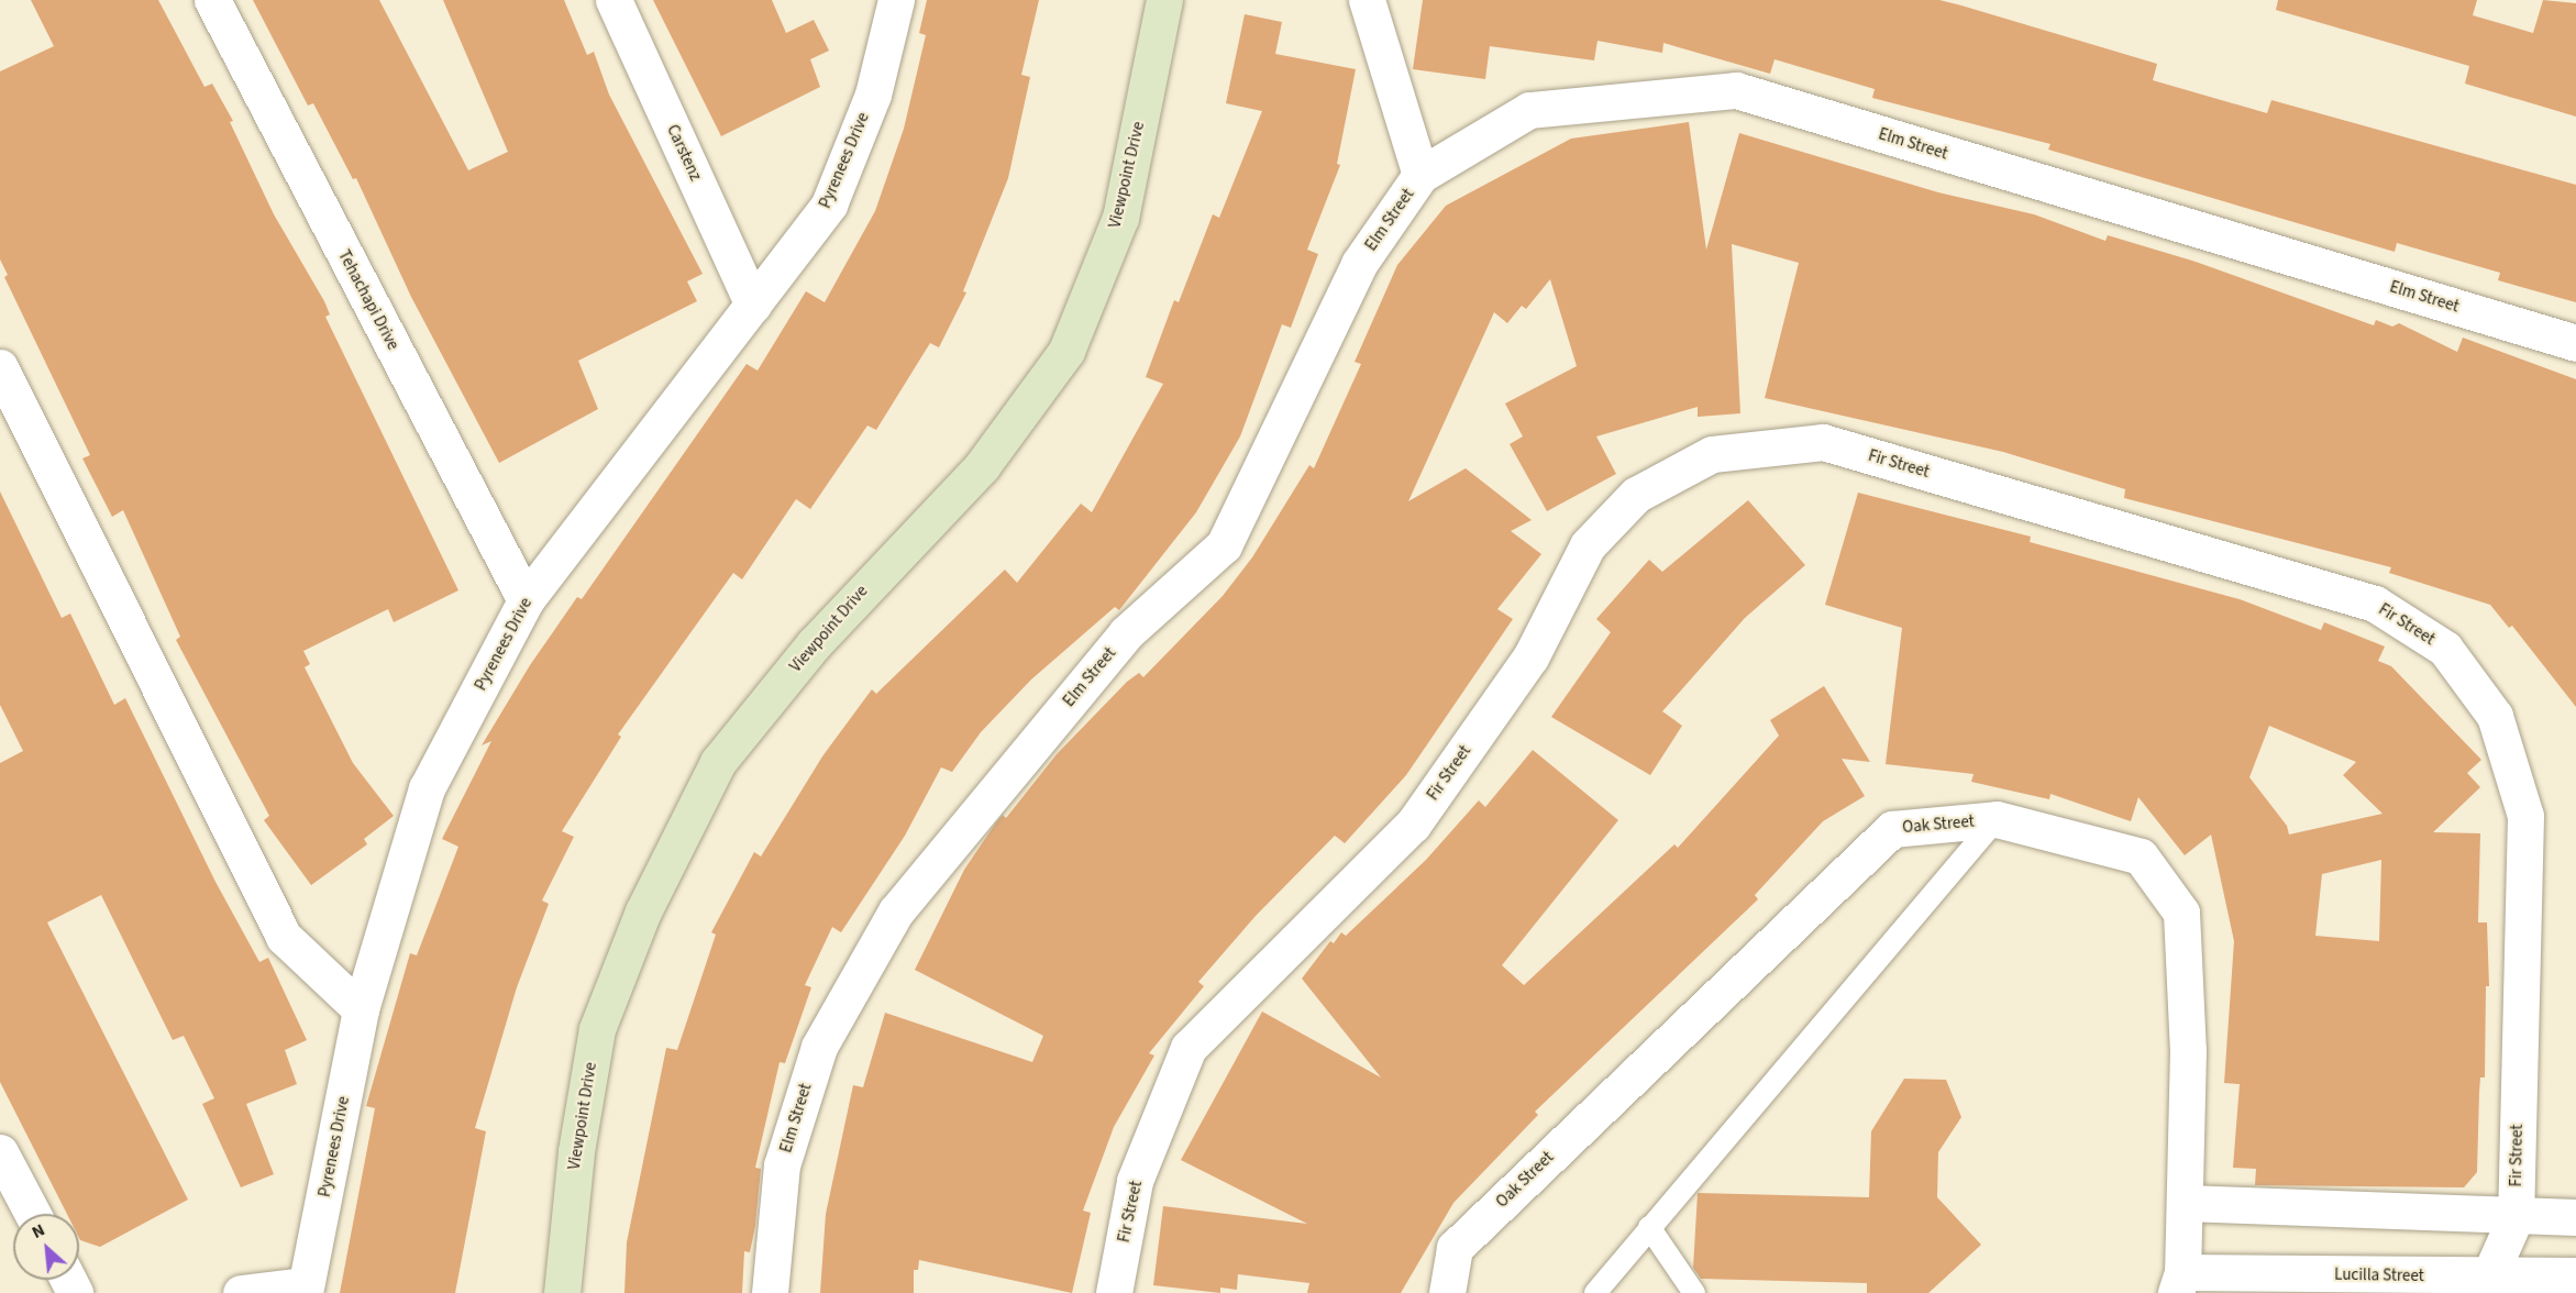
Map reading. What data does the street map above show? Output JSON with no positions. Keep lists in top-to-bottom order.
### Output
{
  "streets": {
    "street": [
      "Elm Street",
      "Carstenz",
      "Pyrenees Drive",
      "Viewpoint Drive",
      "Tehachapi Drive",
      "Fir Street",
      "Oak Street",
      "Lucilla Street"
    ]
  },
  "crossings": [
    ["Carstenz", "Pyrenees Drive"],
    ["Pyrenees Drive", "Tehachapi Drive"],
    ["Fir Street", "Lucilla Street"],
    ["Oak Street", "Lucilla Street"]
  ],
  "north": "top left"
}
